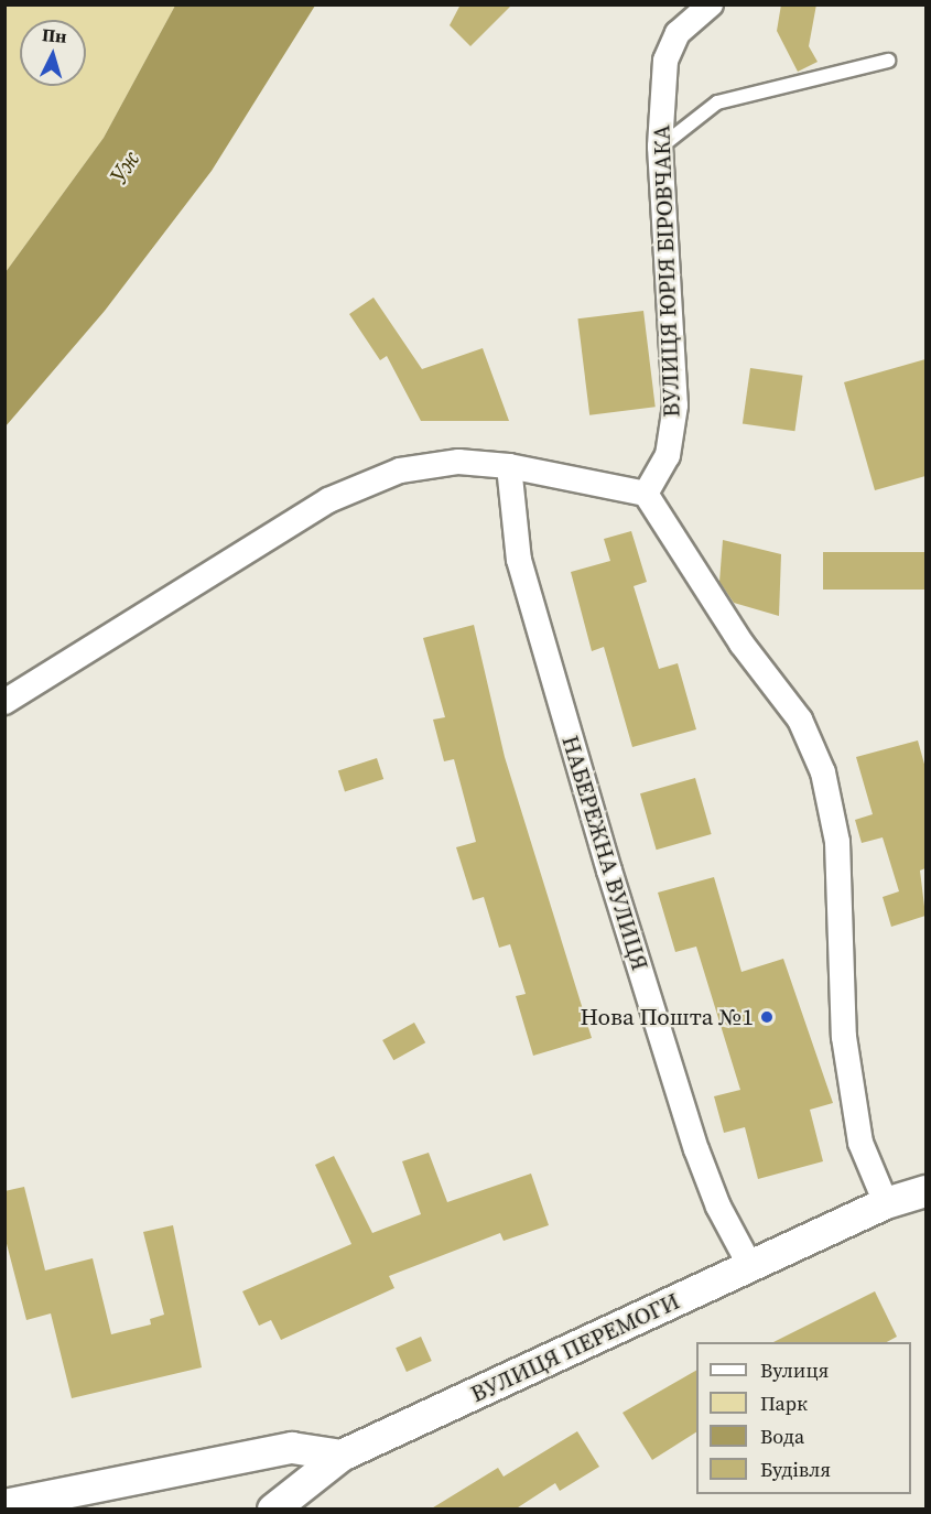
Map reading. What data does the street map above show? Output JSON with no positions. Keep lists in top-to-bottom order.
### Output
{
  "streets": {
    "street": ["ВУЛИЦЯ ЮРІЯ БІРОВЧАКА", "НАБЕРЕЖНА ВУЛИЦЯ", "ВУЛИЦЯ ПЕРЕМОГИ"]
  },
  "crossings": [
    ["НАБЕРЕЖНА ВУЛИЦЯ", "ВУЛИЦЯ ПЕРЕМОГИ"]
  ],
  "water": ["Уж"],
  "places": ["Нова Пошта №1"],
  "legend": [
    "Вулиця",
    "Парк",
    "Вода",
    "Будівля"
  ],
  "north": "top"
}
